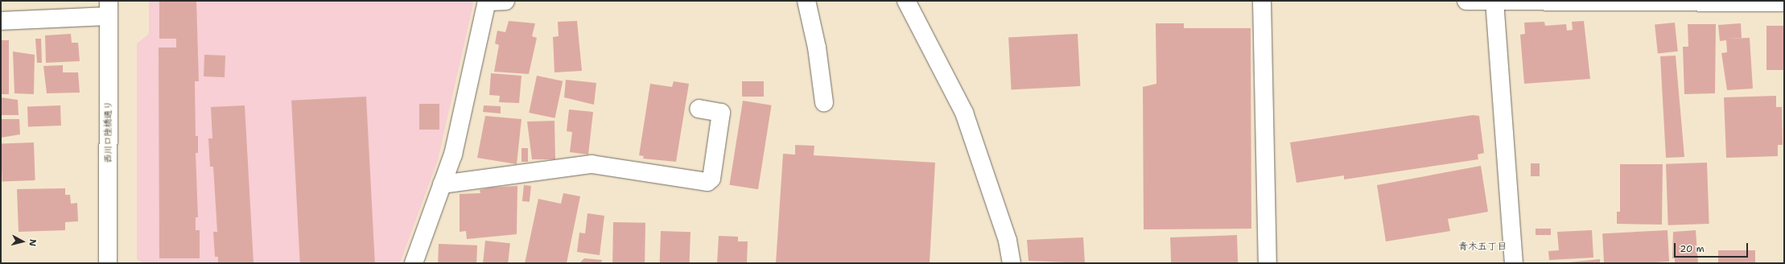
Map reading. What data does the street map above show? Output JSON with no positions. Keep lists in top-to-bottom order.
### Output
{
  "streets": {
    "street": ["西川口陸橋通り"]
  },
  "districts": ["青木五丁目"],
  "scale_bar": "20 m",
  "north": "right"
}
